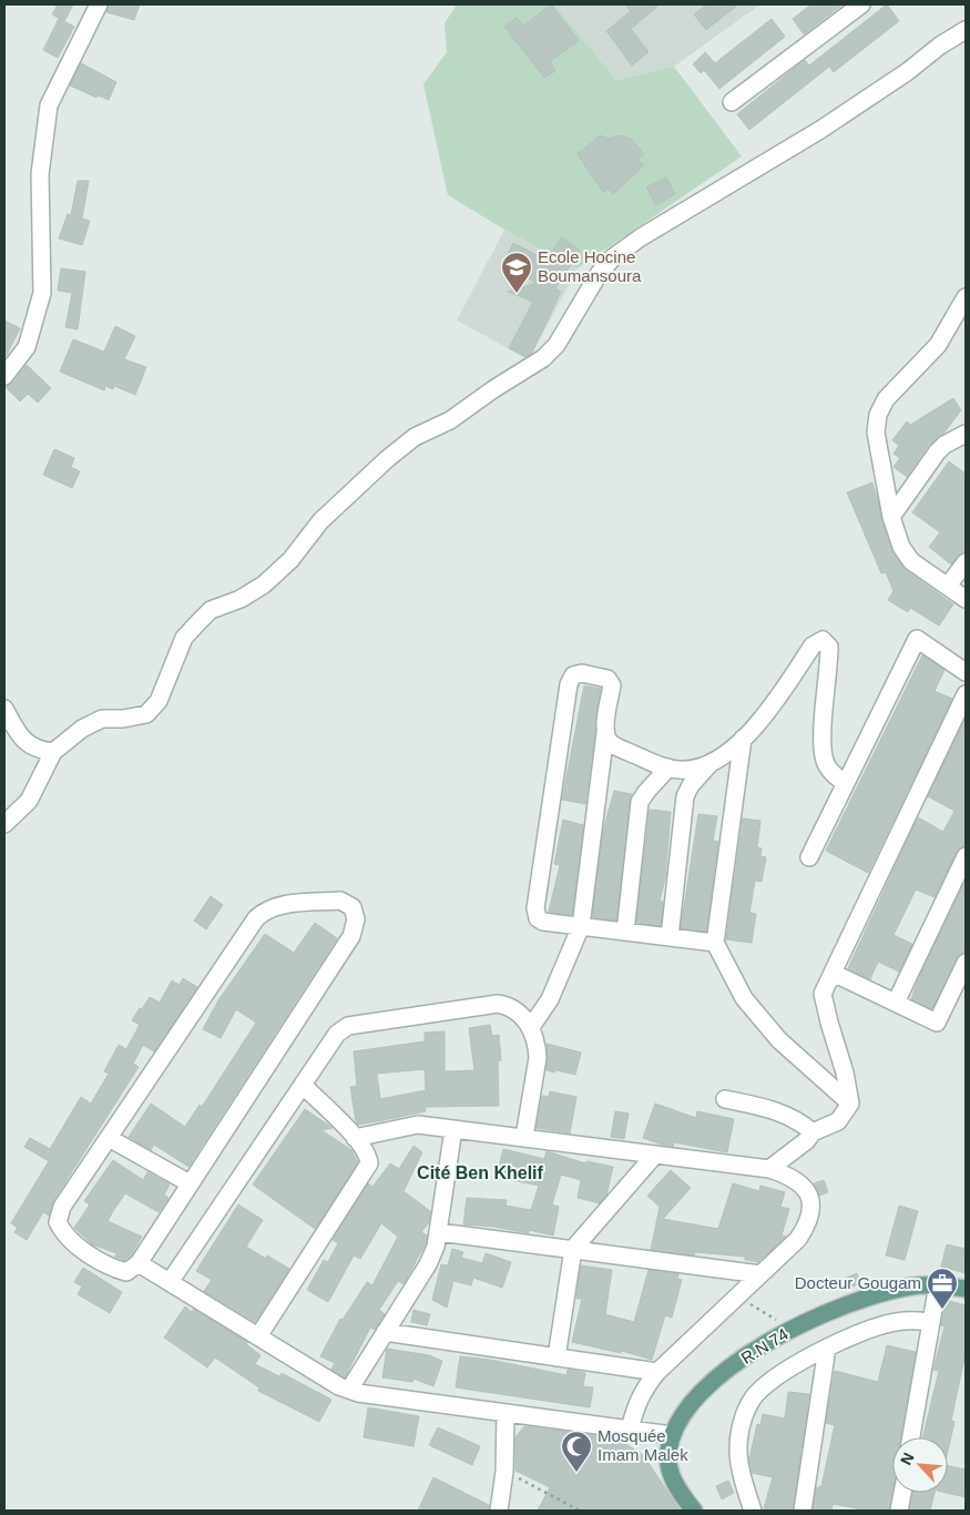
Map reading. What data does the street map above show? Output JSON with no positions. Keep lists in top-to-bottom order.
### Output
{
  "streets": {
    "main road": ["R.N 74"]
  },
  "districts": ["Cité Ben Khelif"],
  "places": {
    "school or university": ["Ecole Hocine Boumansoura"],
    "office": ["Docteur Gougam"],
    "mosque": ["Mosquée Imam Malek"]
  },
  "north": "top left"
}
